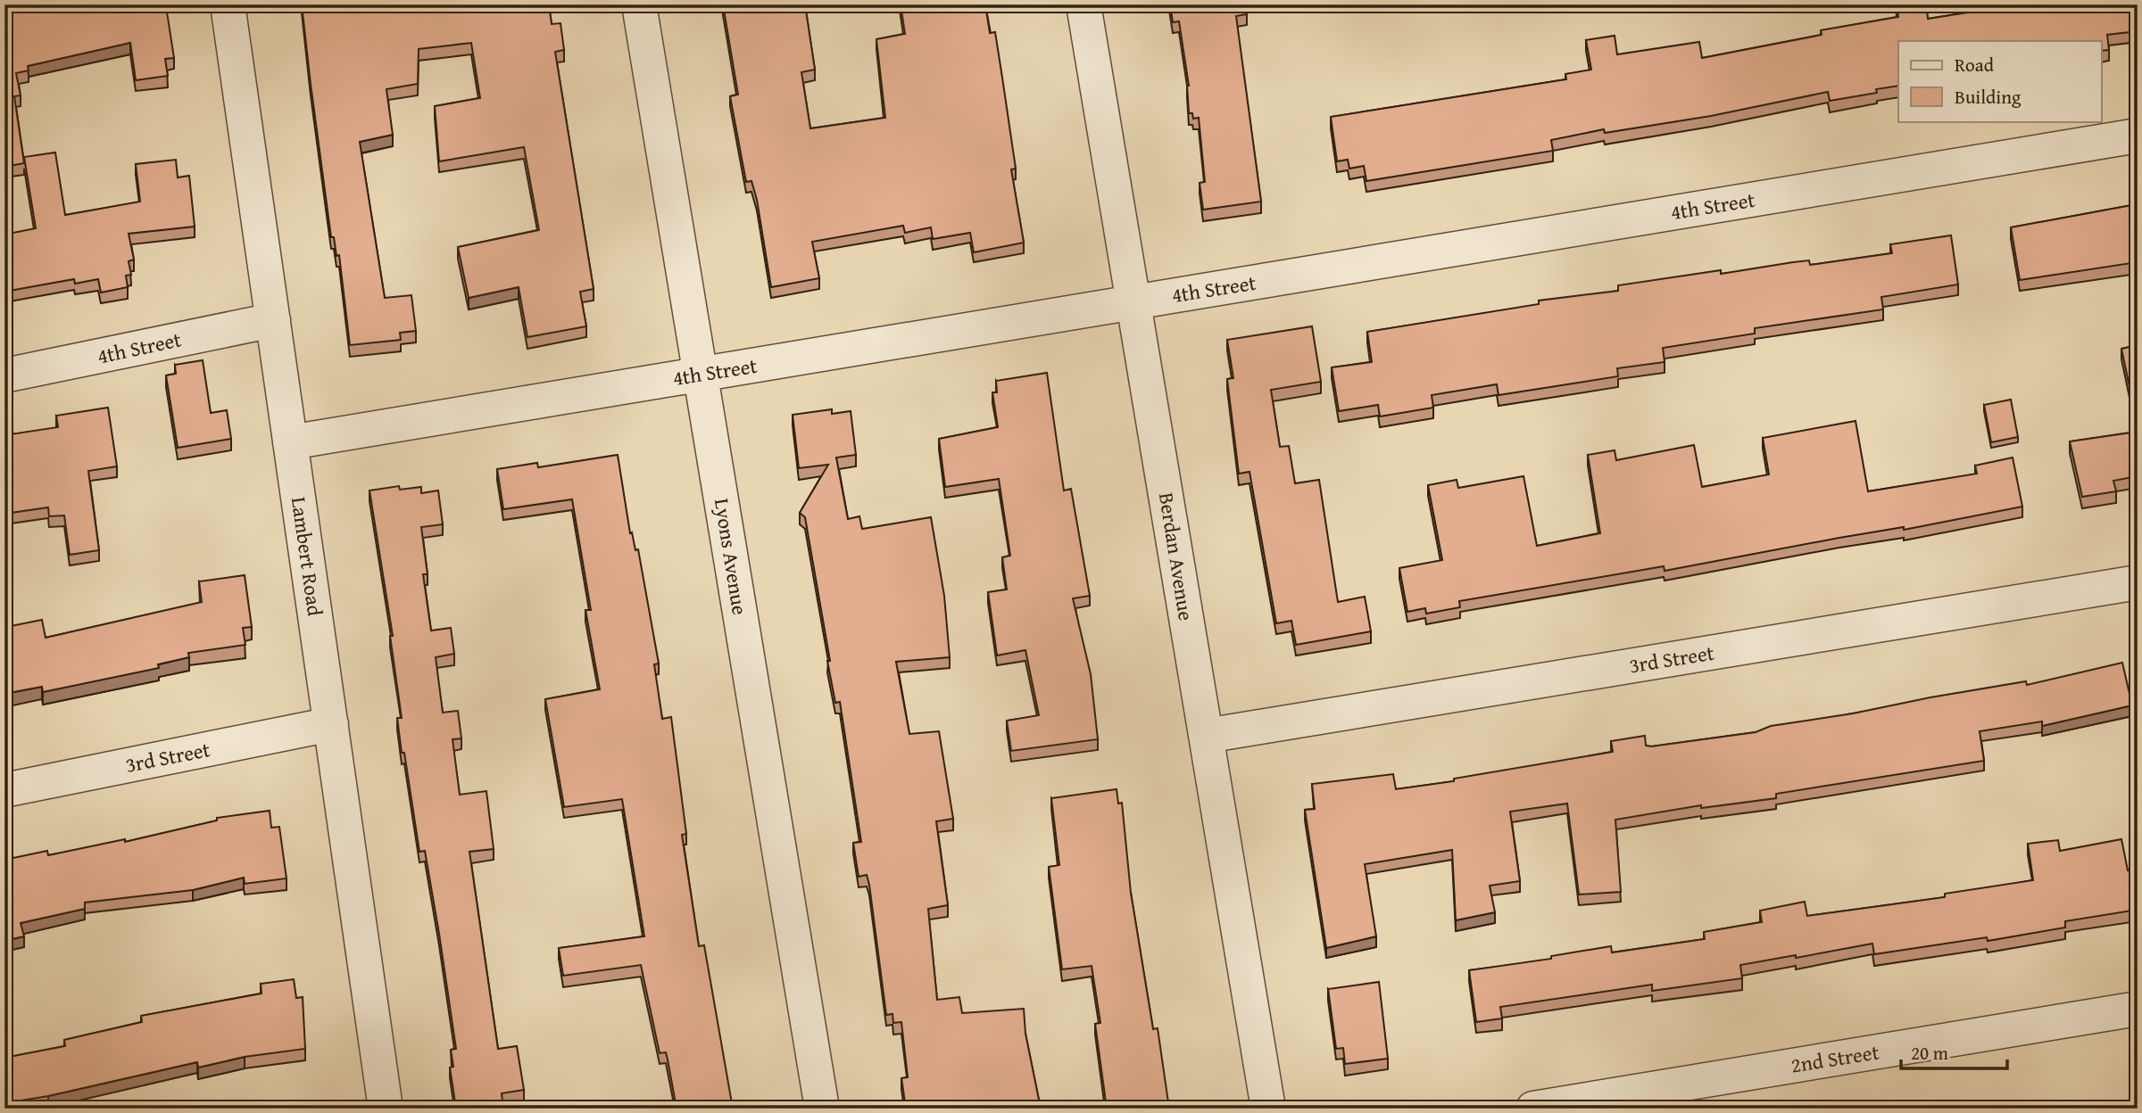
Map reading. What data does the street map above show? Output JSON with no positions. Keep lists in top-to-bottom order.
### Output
{
  "streets": {
    "street": [
      "4th Street",
      "Lambert Road",
      "Lyons Avenue",
      "Berdan Avenue",
      "3rd Street",
      "2nd Street"
    ]
  },
  "crossings": [
    ["4th Street", "Lambert Road"],
    ["4th Street", "Lyons Avenue"],
    ["4th Street", "Berdan Avenue"],
    ["Lambert Road", "3rd Street"],
    ["Berdan Avenue", "3rd Street"]
  ],
  "legend": ["Road", "Building"],
  "scale_bar": "20 m"
}
